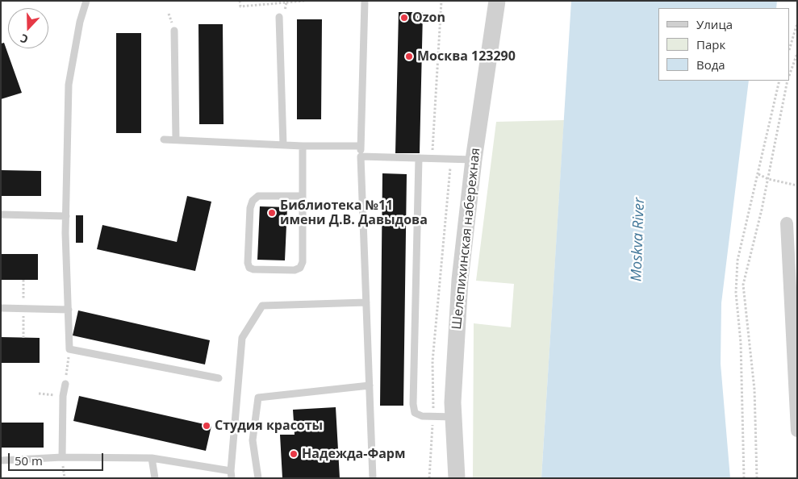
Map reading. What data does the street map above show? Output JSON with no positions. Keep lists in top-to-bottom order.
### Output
{
  "streets": {
    "street": ["Шелепихинская набережная"]
  },
  "water": ["Moskva River"],
  "places": [
    "Ozon",
    "Москва 123290",
    "Библиотека №11 имени Д.В. Давыдова",
    "Студия красоты",
    "Надежда-Фарм"
  ],
  "legend": ["Улица", "Парк", "Вода"],
  "scale_bar": "50 m",
  "north": "bottom"
}
